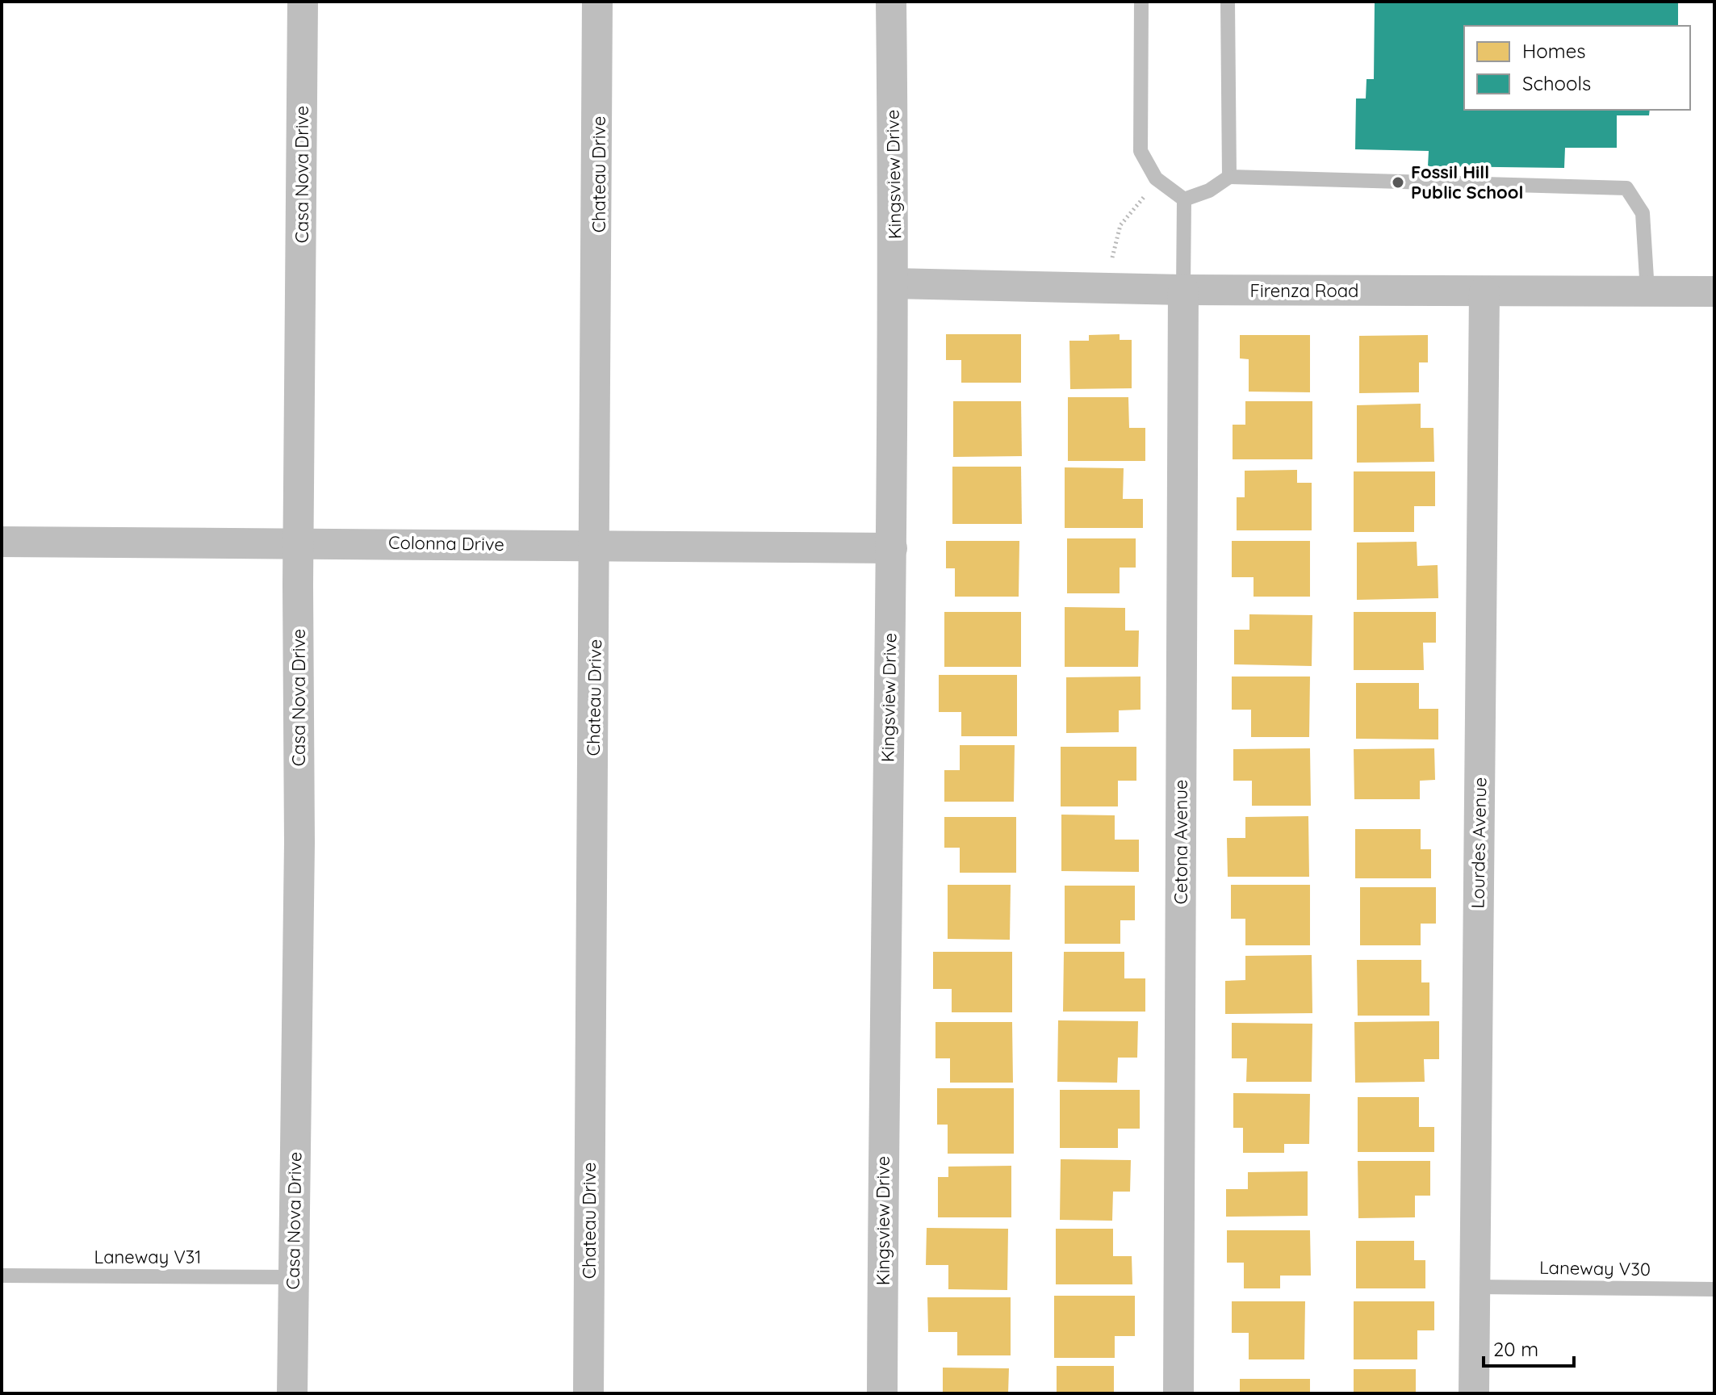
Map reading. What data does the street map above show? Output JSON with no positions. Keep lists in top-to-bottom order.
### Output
{
  "streets": {
    "street": [
      "Casa Nova Drive",
      "Chateau Drive",
      "Kingsview Drive",
      "Firenza Road",
      "Colonna Drive",
      "Cetona Avenue",
      "Lourdes Avenue"
    ],
    "lane": ["Laneway V31", "Laneway V30"]
  },
  "crossings": [
    ["Casa Nova Drive", "Colonna Drive"],
    ["Casa Nova Drive", "Laneway V31"],
    ["Chateau Drive", "Colonna Drive"],
    ["Kingsview Drive", "Firenza Road"],
    ["Kingsview Drive", "Colonna Drive"],
    ["Firenza Road", "Cetona Avenue"],
    ["Firenza Road", "Lourdes Avenue"],
    ["Lourdes Avenue", "Laneway V30"]
  ],
  "places": ["Fossil Hill Public School"],
  "legend": ["Homes", "Schools"],
  "scale_bar": "20 m"
}
